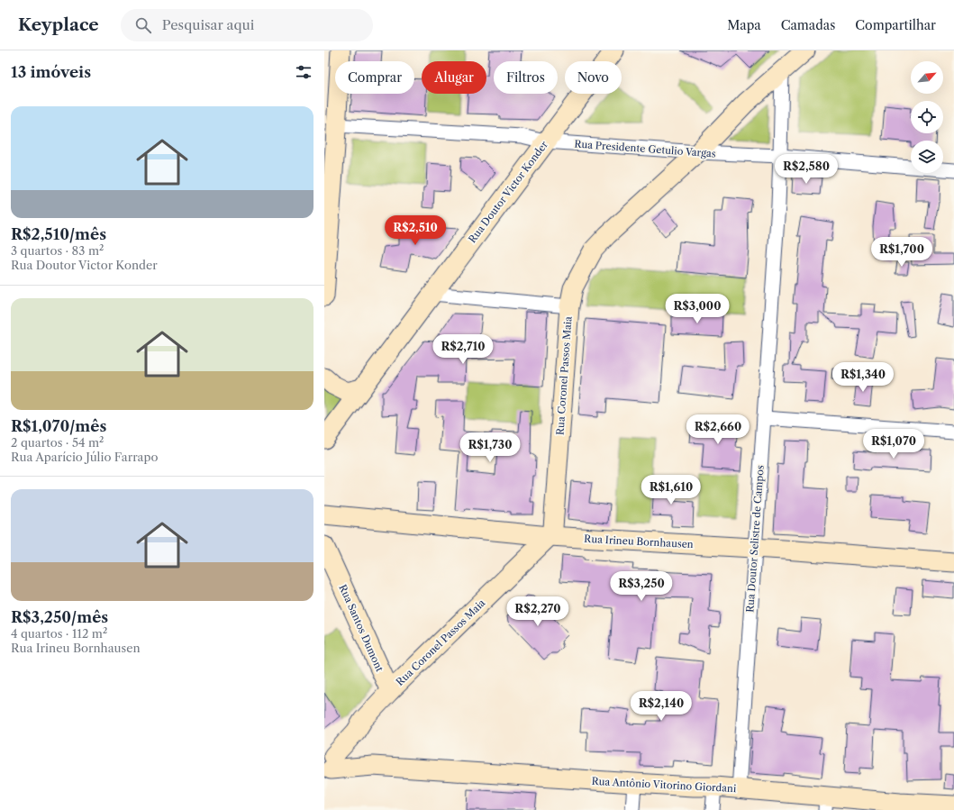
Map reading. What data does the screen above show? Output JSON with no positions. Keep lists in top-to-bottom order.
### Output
{
  "streets": {
    "street": [
      "Rua Presidente Getulio Vargas",
      "Rua Doutor Victor Konder",
      "Rua Coronel Passos Maia",
      "Rua Doutor Selistre de Campos",
      "Rua Irineu Bornhausen",
      "Rua Santos Dumont",
      "Rua Antônio Vitorino Giordani"
    ]
  },
  "crossings": [
    ["Rua Presidente Getulio Vargas", "Rua Doutor Victor Konder"],
    ["Rua Presidente Getulio Vargas", "Rua Coronel Passos Maia"],
    ["Rua Presidente Getulio Vargas", "Rua Doutor Selistre de Campos"],
    ["Rua Coronel Passos Maia", "Rua Doutor Selistre de Campos"],
    ["Rua Coronel Passos Maia", "Rua Irineu Bornhausen"],
    ["Rua Coronel Passos Maia", "Rua Santos Dumont"],
    ["Rua Coronel Passos Maia", "Rua Antônio Vitorino Giordani"],
    ["Rua Doutor Selistre de Campos", "Rua Irineu Bornhausen"],
    ["Rua Doutor Selistre de Campos", "Rua Antônio Vitorino Giordani"]
  ],
  "north": "top right",
  "page": {
    "header": "Keyplace",
    "search": "Pesquisar aqui",
    "nav": ["Mapa", "Camadas", "Compartilhar"],
    "heading": "13 imóveis",
    "chip": [
      "Comprar",
      "Alugar",
      "Filtros",
      "Novo"
    ],
    "list": [
      {
        "name": "R$2,510/mês",
        "note": "3 quartos · 83 m² · Rua Doutor Victor Konder"
      },
      {
        "name": "R$1,070/mês",
        "note": "2 quartos · 54 m² · Rua Aparício Júlio Farrapo"
      },
      {
        "name": "R$3,250/mês",
        "note": "4 quartos · 112 m² · Rua Irineu Bornhausen"
      }
    ],
    "price": [
      "R$2,580",
      "R$2,510",
      "R$1,700",
      "R$3,000",
      "R$2,710",
      "R$1,340",
      "R$2,660",
      "R$1,070",
      "R$1,730",
      "R$1,610",
      "R$3,250",
      "R$2,270",
      "R$2,140"
    ]
  }
}
